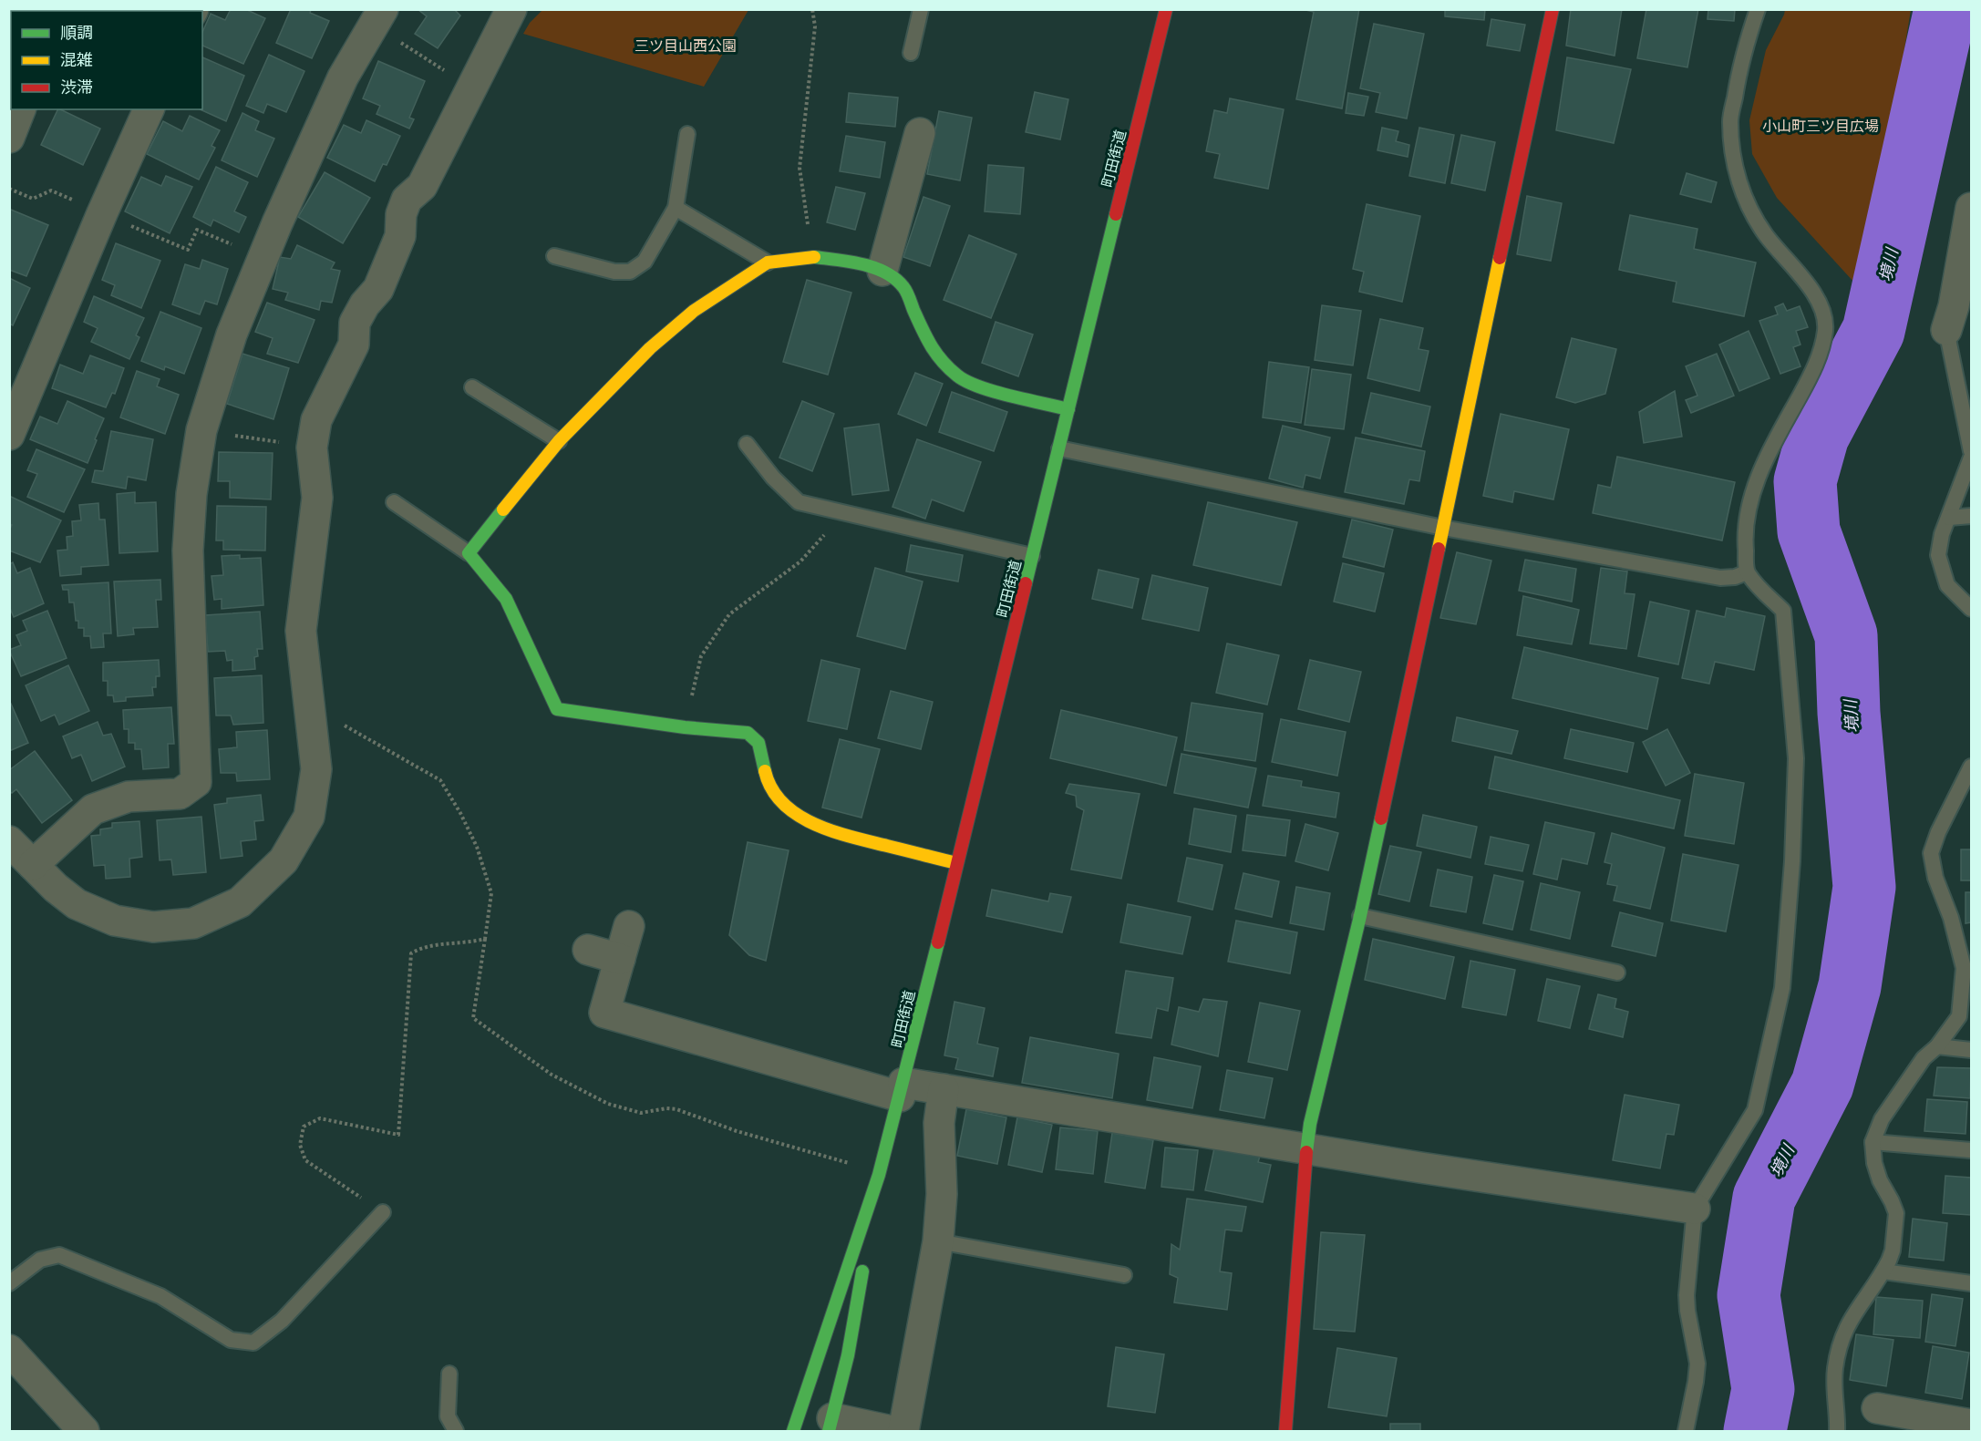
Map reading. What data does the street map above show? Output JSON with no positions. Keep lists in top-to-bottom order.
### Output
{
  "streets": {
    "street": ["町田街道"]
  },
  "water": ["境川"],
  "parks": ["三ツ目山西公園", "小山町三ツ目広場"],
  "legend": ["順調", "混雑", "渋滞"]
}
